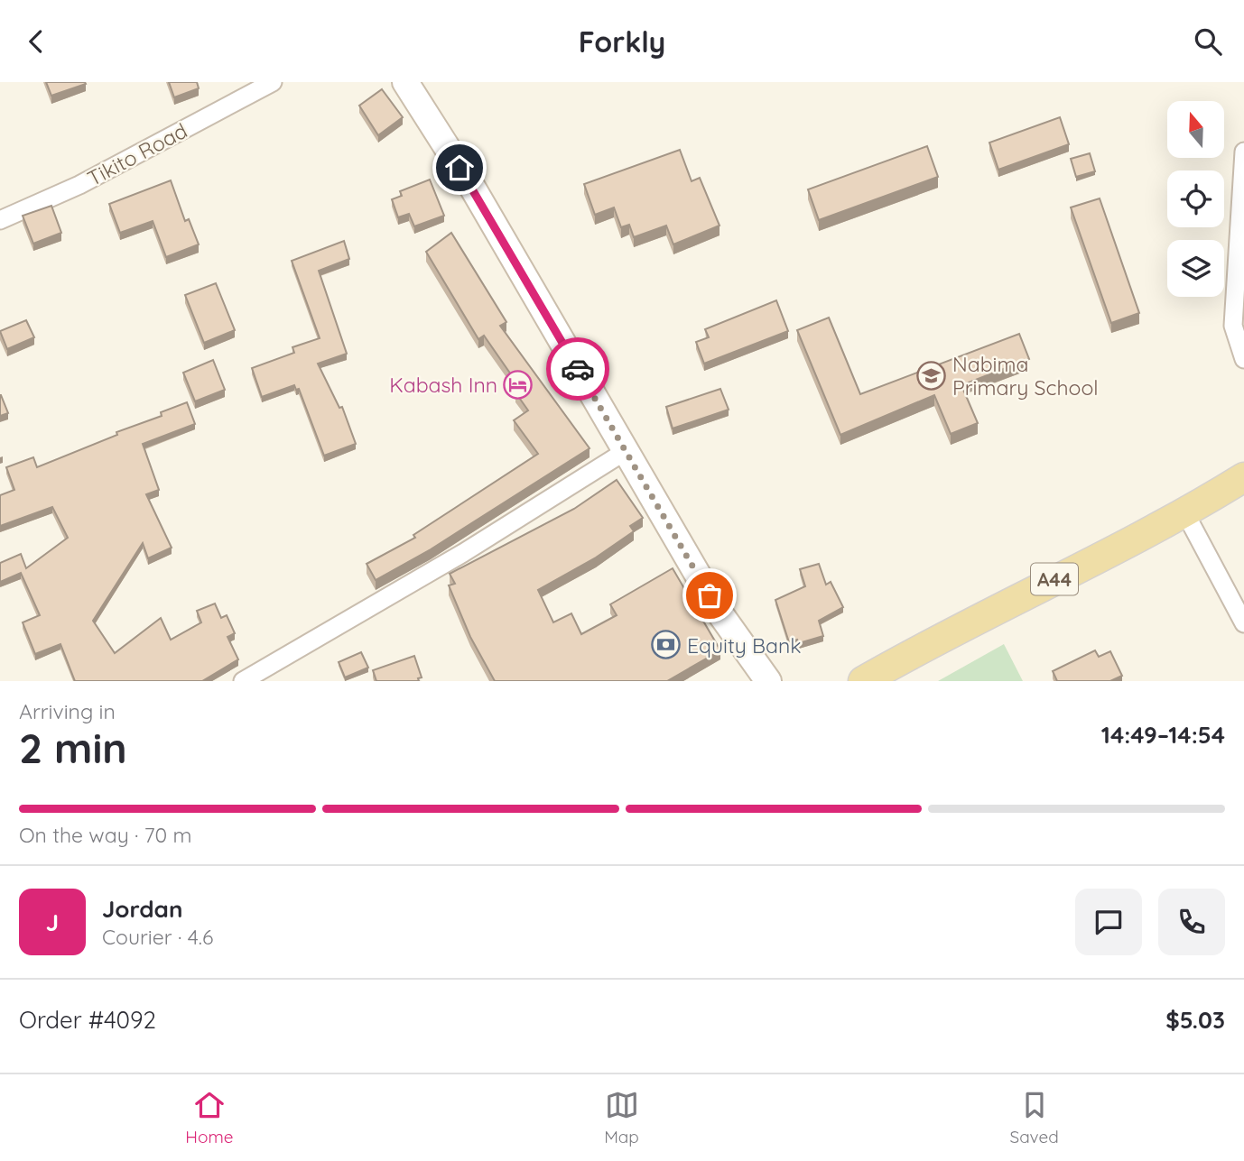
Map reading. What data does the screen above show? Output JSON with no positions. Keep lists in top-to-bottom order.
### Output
{
  "streets": {
    "main road": ["A44"],
    "street": ["Tikito Road"]
  },
  "places": {
    "school or university": ["Nabima Primary School"],
    "hotel": ["Kabash Inn"],
    "bank": ["Equity Bank"]
  },
  "north": "top",
  "page": {
    "header": "Forkly",
    "heading": ["2 min", "Arriving in", "14:49–14:54"],
    "panel": [
      "Jordan",
      "Courier · 4.6",
      "Order #4092",
      "$5.03"
    ],
    "bar": "On the way · 70 m",
    "round": "J",
    "tabs": ["Home", "Map", "Saved"]
  }
}
